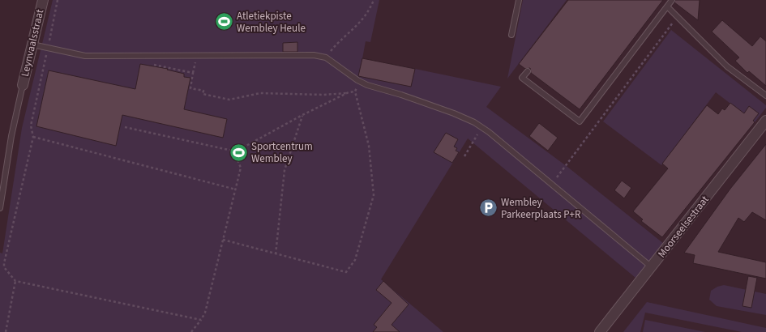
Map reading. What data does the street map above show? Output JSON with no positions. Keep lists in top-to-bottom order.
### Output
{
  "streets": {
    "street": ["Leynvaalsstraat", "Moorseelsestraat"]
  },
  "places": {
    "sports": ["Atletiekpiste Wembley Heule", "Sportcentrum Wembley"],
    "parking": ["Wembley Parkeerplaats P+R"]
  }
}
